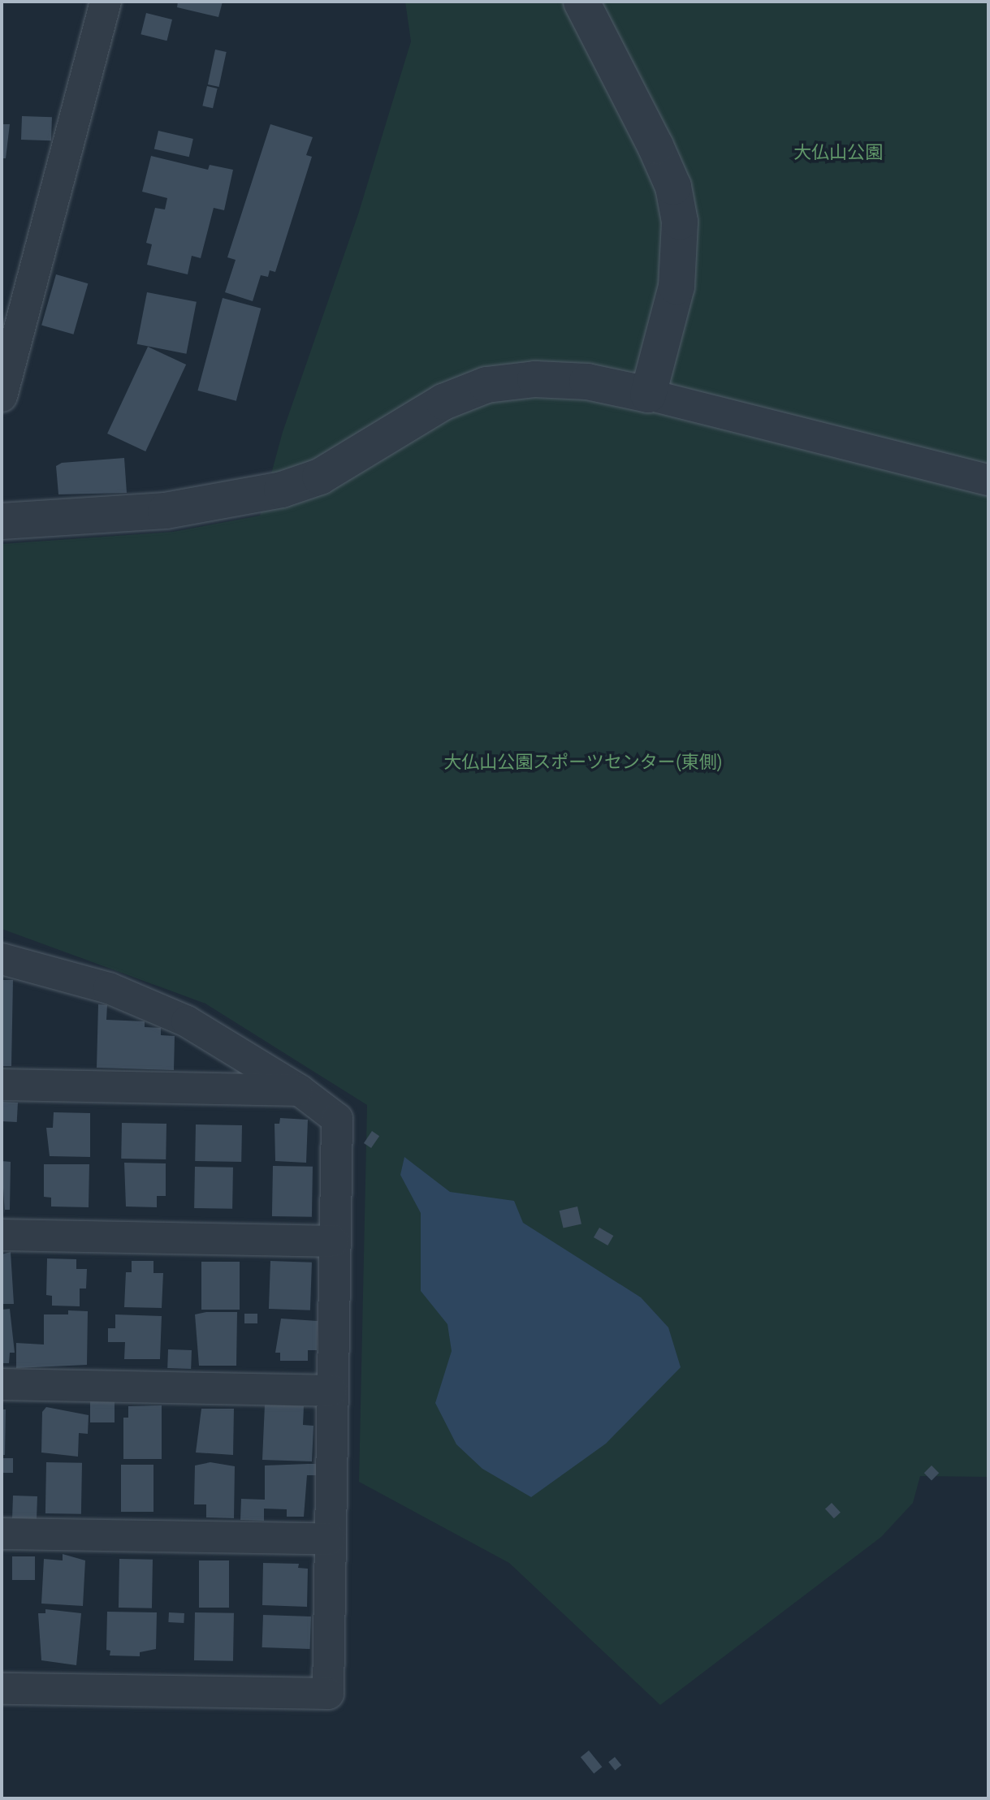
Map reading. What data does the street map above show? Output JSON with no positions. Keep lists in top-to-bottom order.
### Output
{
  "parks": ["大仏山公園", "大仏山公園スポーツセンター(東側)"]
}
